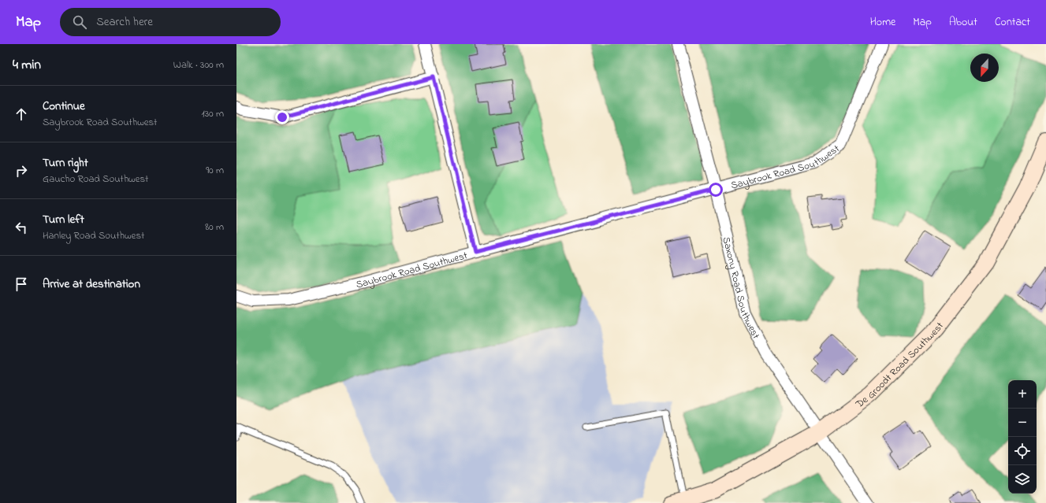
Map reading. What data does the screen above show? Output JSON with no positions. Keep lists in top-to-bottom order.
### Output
{
  "streets": {
    "street": ["Saybrook Road Southwest", "Saxony Road Southwest", "De Groodt Road Southwest"]
  },
  "crossings": [
    ["Saybrook Road Southwest", "Saxony Road Southwest"],
    ["Saxony Road Southwest", "De Groodt Road Southwest"]
  ],
  "north": "bottom",
  "page": {
    "header": "Map",
    "search": "Search here",
    "nav": [
      "Home",
      "Map",
      "About",
      "Contact"
    ],
    "heading": ["4 min", "Walk · 300 m"],
    "list": [
      ["Continue", "Saybrook Road Southwest", "130 m"],
      ["Turn right", "Gaucho Road Southwest", "90 m"],
      ["Turn left", "Hanley Road Southwest", "80 m"],
      "Arrive at destination"
    ],
    "map_buttons": ["+", "−"]
  }
}
